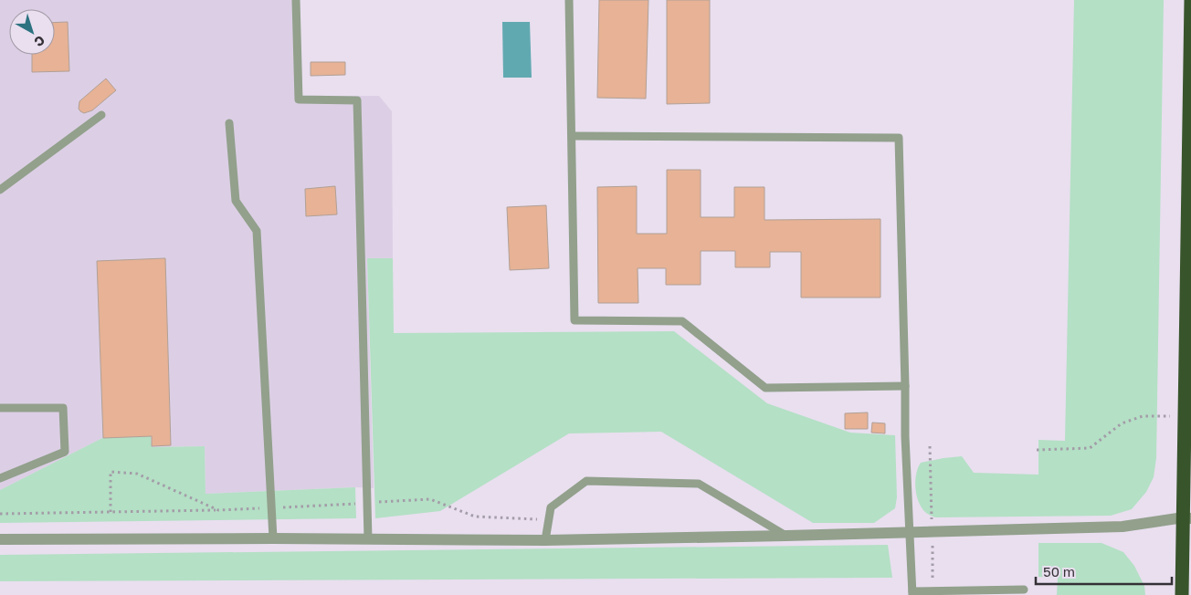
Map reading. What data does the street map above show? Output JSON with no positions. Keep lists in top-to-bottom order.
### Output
{
  "scale_bar": "50 m",
  "north": "bottom right"
}
